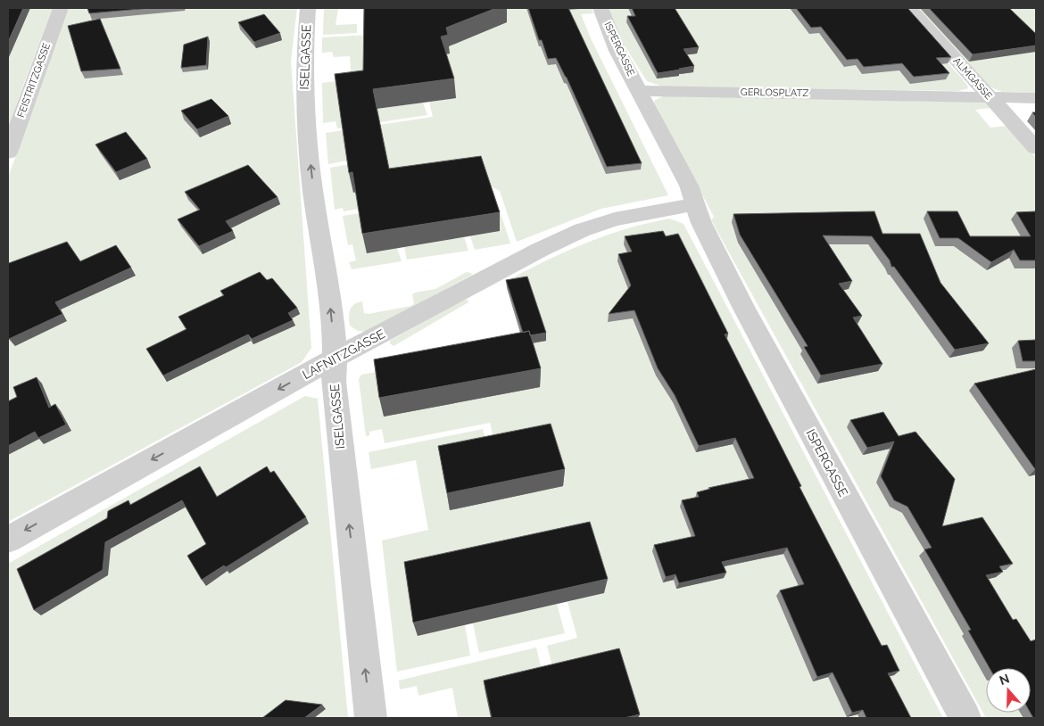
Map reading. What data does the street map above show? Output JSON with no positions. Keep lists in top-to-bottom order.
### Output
{
  "streets": {
    "street": [
      "ISPERGASSE",
      "ISELGASSE",
      "ALMGASSE",
      "FEISTRITZGASSE",
      "GERLOSPLATZ",
      "LAFNITZGASSE"
    ]
  },
  "crossings": [
    ["ISPERGASSE", "GERLOSPLATZ"],
    ["ISPERGASSE", "LAFNITZGASSE"],
    ["ISELGASSE", "LAFNITZGASSE"],
    ["ALMGASSE", "GERLOSPLATZ"]
  ],
  "one_way": ["ISELGASSE", "LAFNITZGASSE"],
  "north": "top"
}
